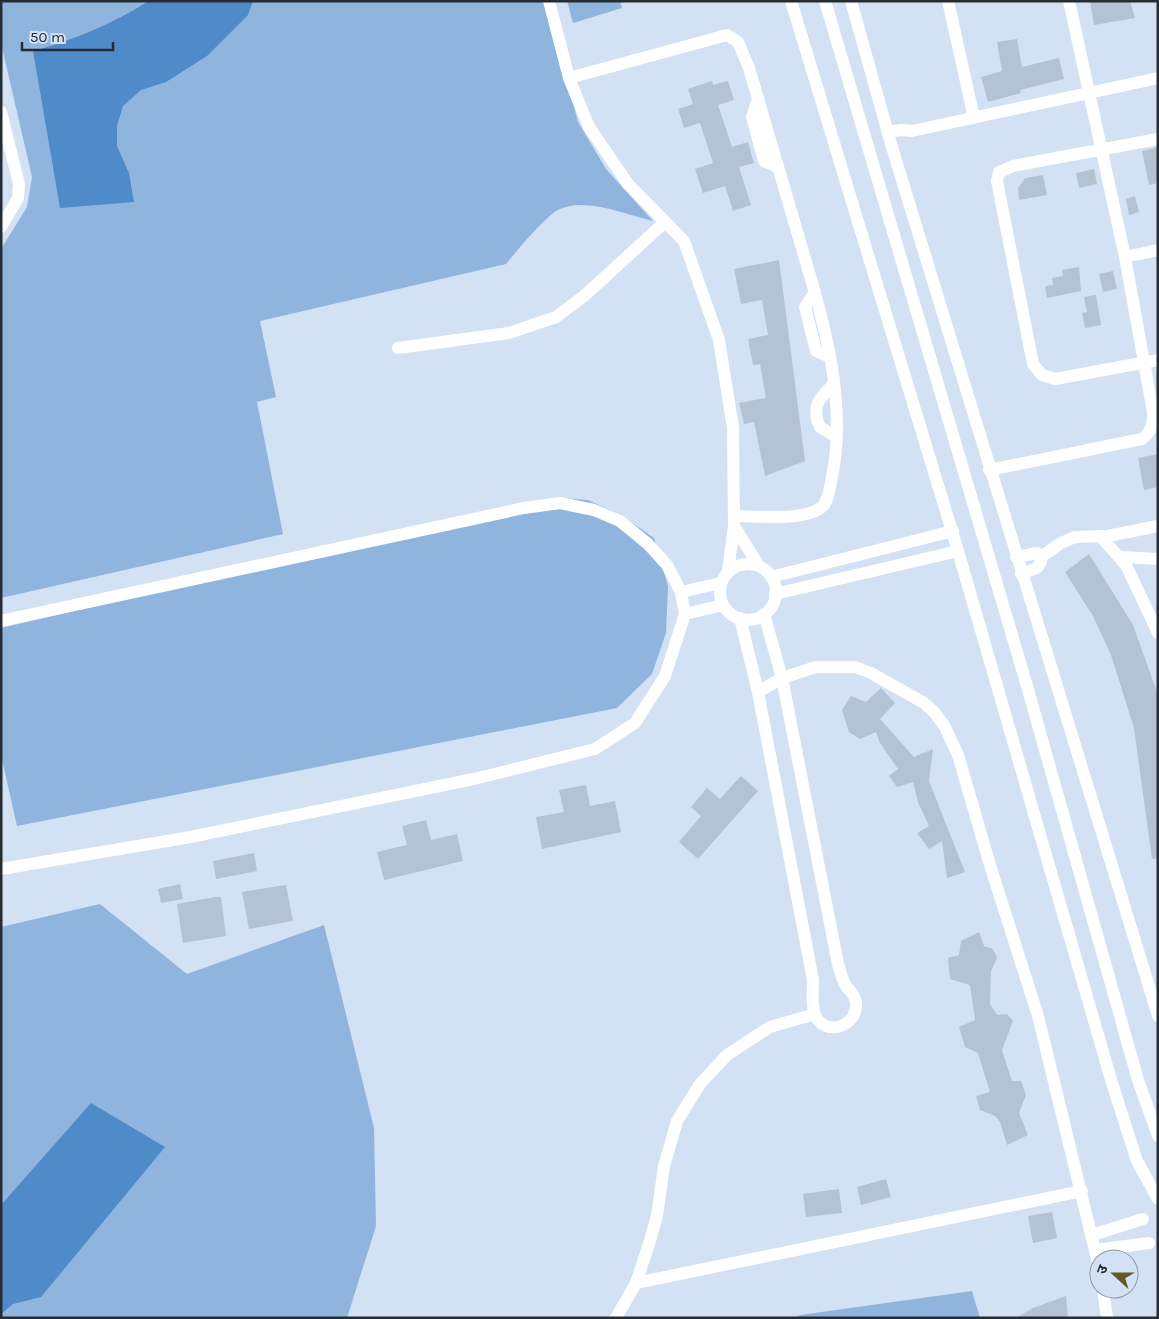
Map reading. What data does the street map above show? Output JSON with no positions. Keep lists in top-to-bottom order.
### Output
{
  "scale_bar": "50 m",
  "north": "left"
}
